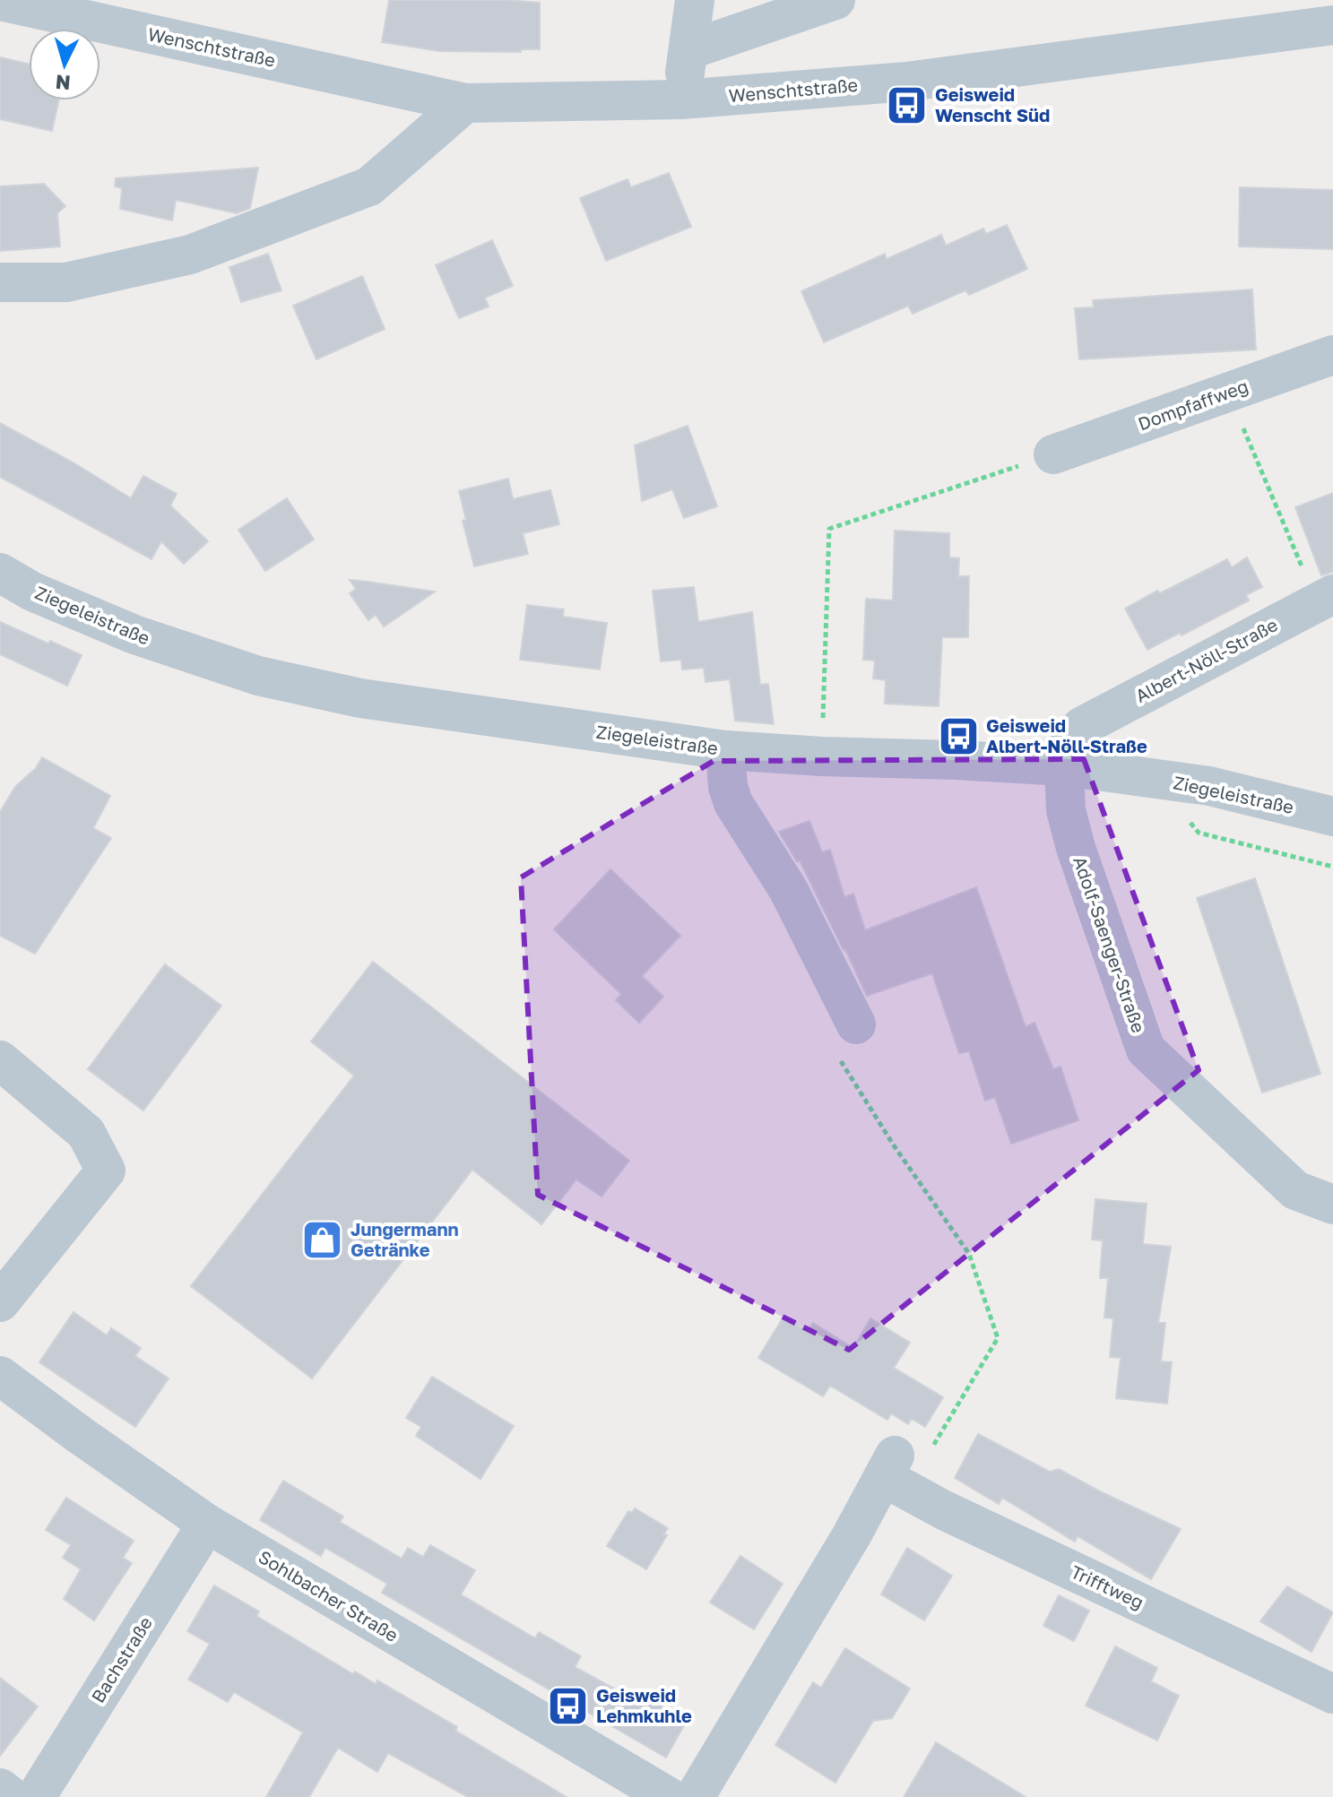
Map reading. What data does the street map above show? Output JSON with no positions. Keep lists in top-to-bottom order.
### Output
{
  "streets": {
    "street": [
      "Wenschtstraße",
      "Dompfaffweg",
      "Ziegeleistraße",
      "Albert-Nöll-Straße",
      "Adolf-Saenger-Straße",
      "Trifftweg",
      "Sohlbacher Straße",
      "Bachstraße"
    ]
  },
  "crossings": [
    ["Ziegeleistraße", "Albert-Nöll-Straße"],
    ["Ziegeleistraße", "Adolf-Saenger-Straße"],
    ["Albert-Nöll-Straße", "Adolf-Saenger-Straße"],
    ["Sohlbacher Straße", "Bachstraße"]
  ],
  "places": {
    "bus stop": ["Geisweid Wenscht Süd", "Geisweid Albert-Nöll-Straße", "Geisweid Lehmkuhle"],
    "shop": ["Jungermann Getränke"]
  },
  "north": "bottom"
}
